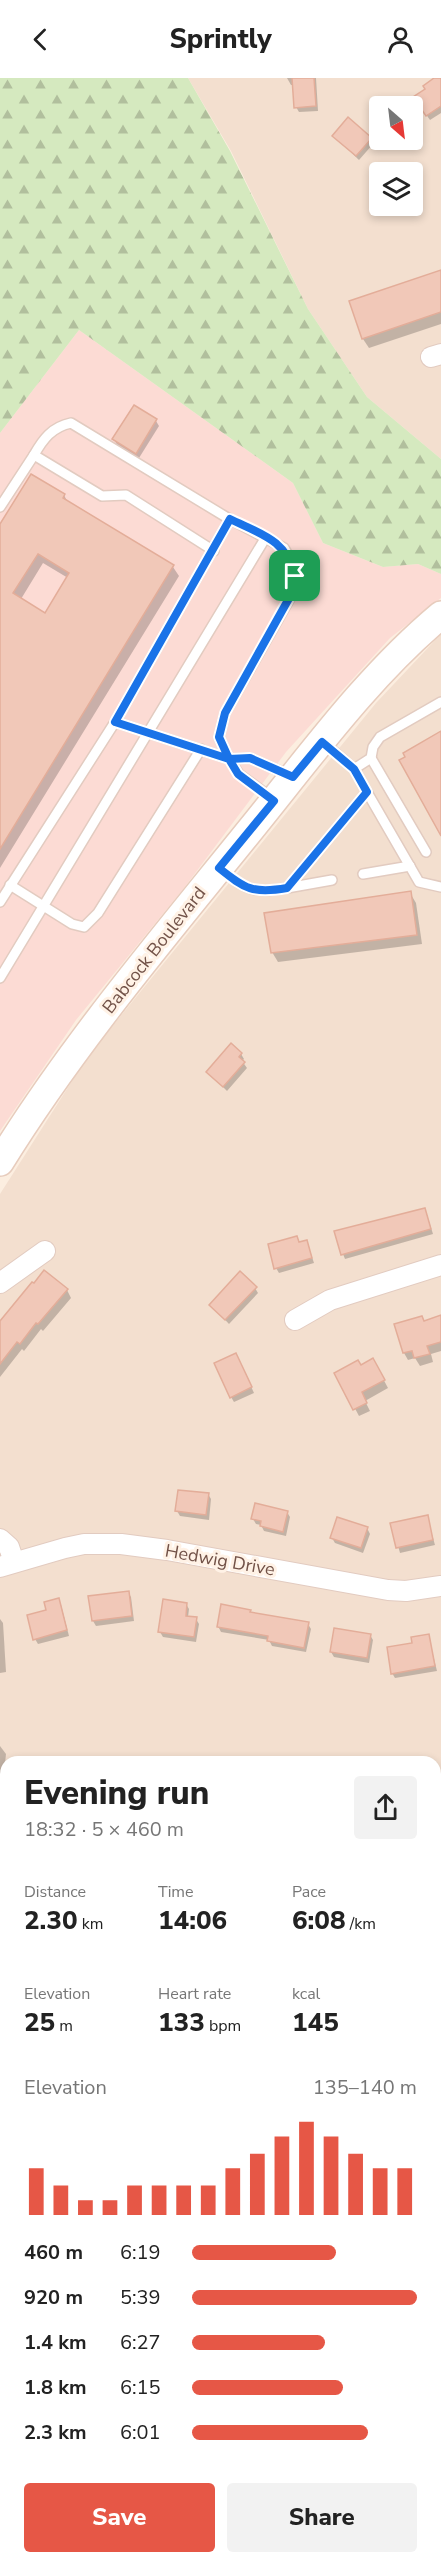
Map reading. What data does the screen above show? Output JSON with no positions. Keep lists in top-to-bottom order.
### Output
{
  "streets": {
    "main road": ["Babcock Boulevard"],
    "street": ["Hedwig Drive"]
  },
  "north": "bottom right",
  "page": {
    "header": "Sprintly",
    "heading": ["Evening run", "18:32 · 5 × 460 m"],
    "stats": [
      ["Distance", "2.30 km"],
      ["Time", "14:06"],
      ["Pace", "6:08 /km"],
      ["Elevation", "25 m"],
      ["Heart rate", "133 bpm"],
      ["kcal", "145"]
    ],
    "chart": ["Elevation", "135–140 m"],
    "list": [
      {
        "name": "460 m",
        "note": "6:19"
      },
      {
        "name": "920 m",
        "note": "5:39"
      },
      {
        "name": "1.4 km",
        "note": "6:27"
      },
      {
        "name": "1.8 km",
        "note": "6:15"
      },
      {
        "name": "2.3 km",
        "note": "6:01"
      }
    ],
    "buttons": ["Save", "Share"]
  }
}
